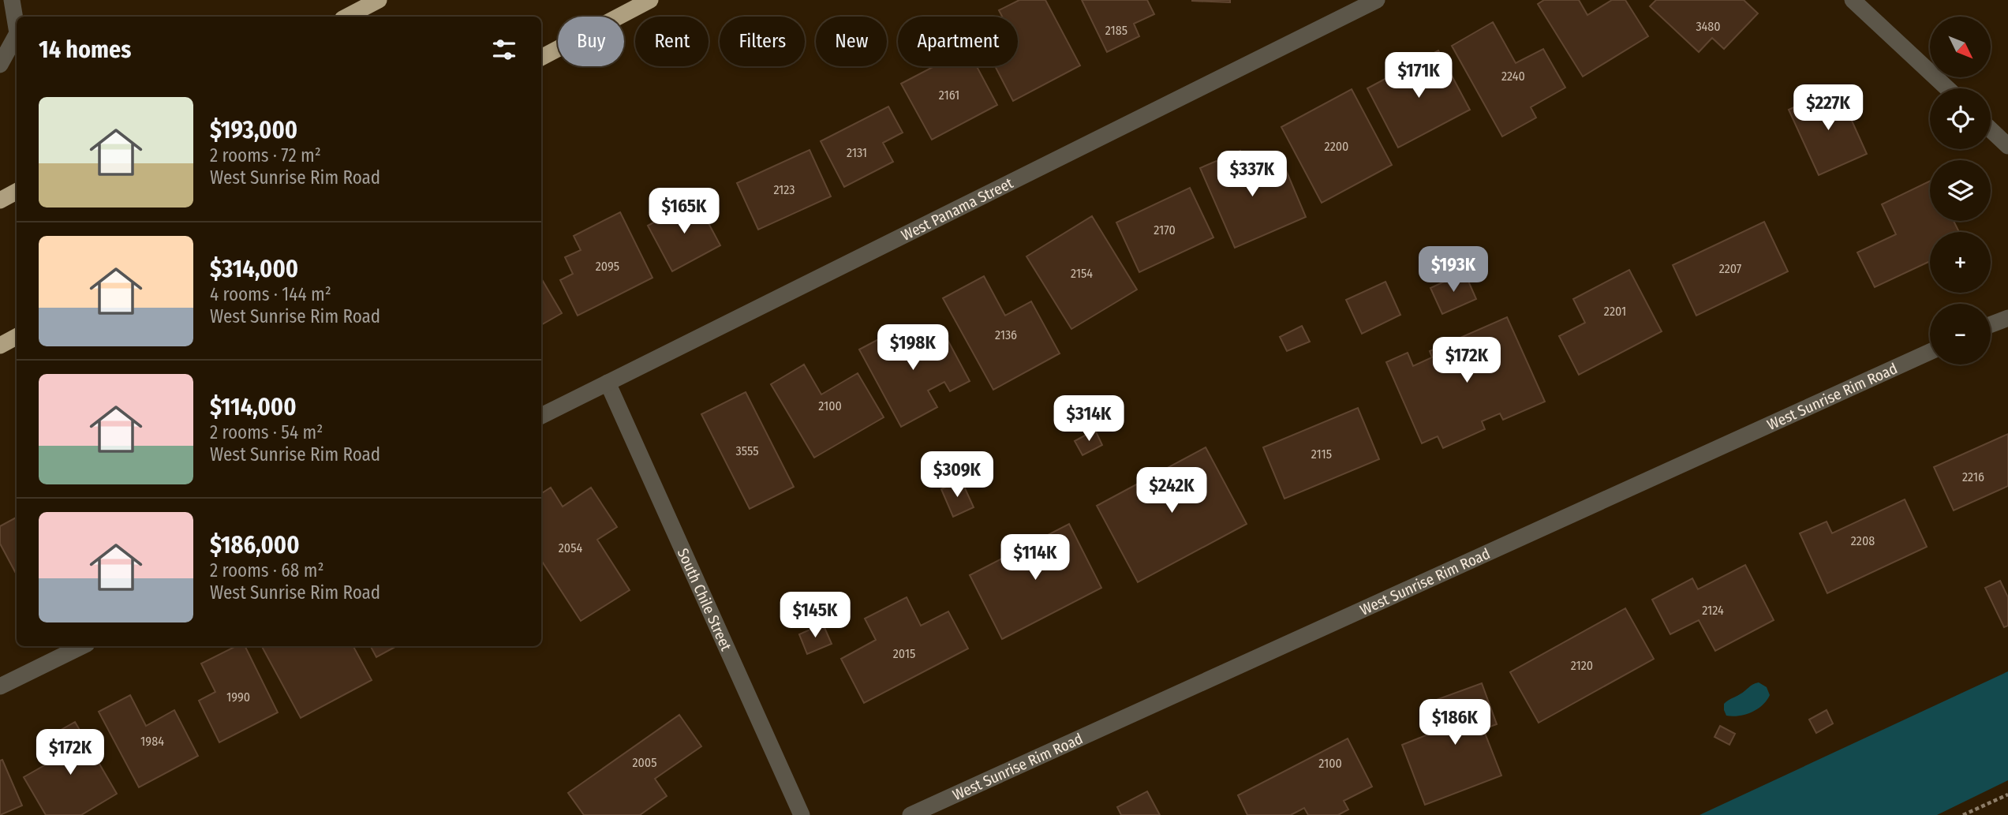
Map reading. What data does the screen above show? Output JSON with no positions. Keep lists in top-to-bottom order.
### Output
{
  "streets": {
    "street": ["West Panama Street", "West Sunrise Rim Road", "South Chile Street"]
  },
  "crossings": [
    ["West Panama Street", "South Chile Street"]
  ],
  "house_numbers": [
    "3480",
    "2185",
    "2240",
    "2161",
    "2200",
    "2131",
    "2123",
    "2170",
    "2095",
    "2207",
    "2154",
    "2201",
    "2136",
    "2100",
    "3555",
    "2115",
    "2216",
    "2208",
    "2054",
    "2124",
    "2015",
    "2120",
    "1990",
    "1984",
    "2005",
    "2100"
  ],
  "north": "bottom right",
  "page": {
    "map_buttons": ["+", "−"],
    "chip": [
      "Buy",
      "Rent",
      "Filters",
      "New",
      "Apartment"
    ],
    "heading": "14 homes",
    "price": [
      "$171K",
      "$227K",
      "$337K",
      "$165K",
      "$193K",
      "$198K",
      "$172K",
      "$314K",
      "$309K",
      "$242K",
      "$114K",
      "$145K",
      "$186K",
      "$172K"
    ],
    "list": [
      {
        "name": "$193,000",
        "note": "2 rooms · 72 m² · West Sunrise Rim Road"
      },
      {
        "name": "$314,000",
        "note": "4 rooms · 144 m² · West Sunrise Rim Road"
      },
      {
        "name": "$114,000",
        "note": "2 rooms · 54 m² · West Sunrise Rim Road"
      },
      {
        "name": "$186,000",
        "note": "2 rooms · 68 m² · West Sunrise Rim Road"
      }
    ]
  }
}
